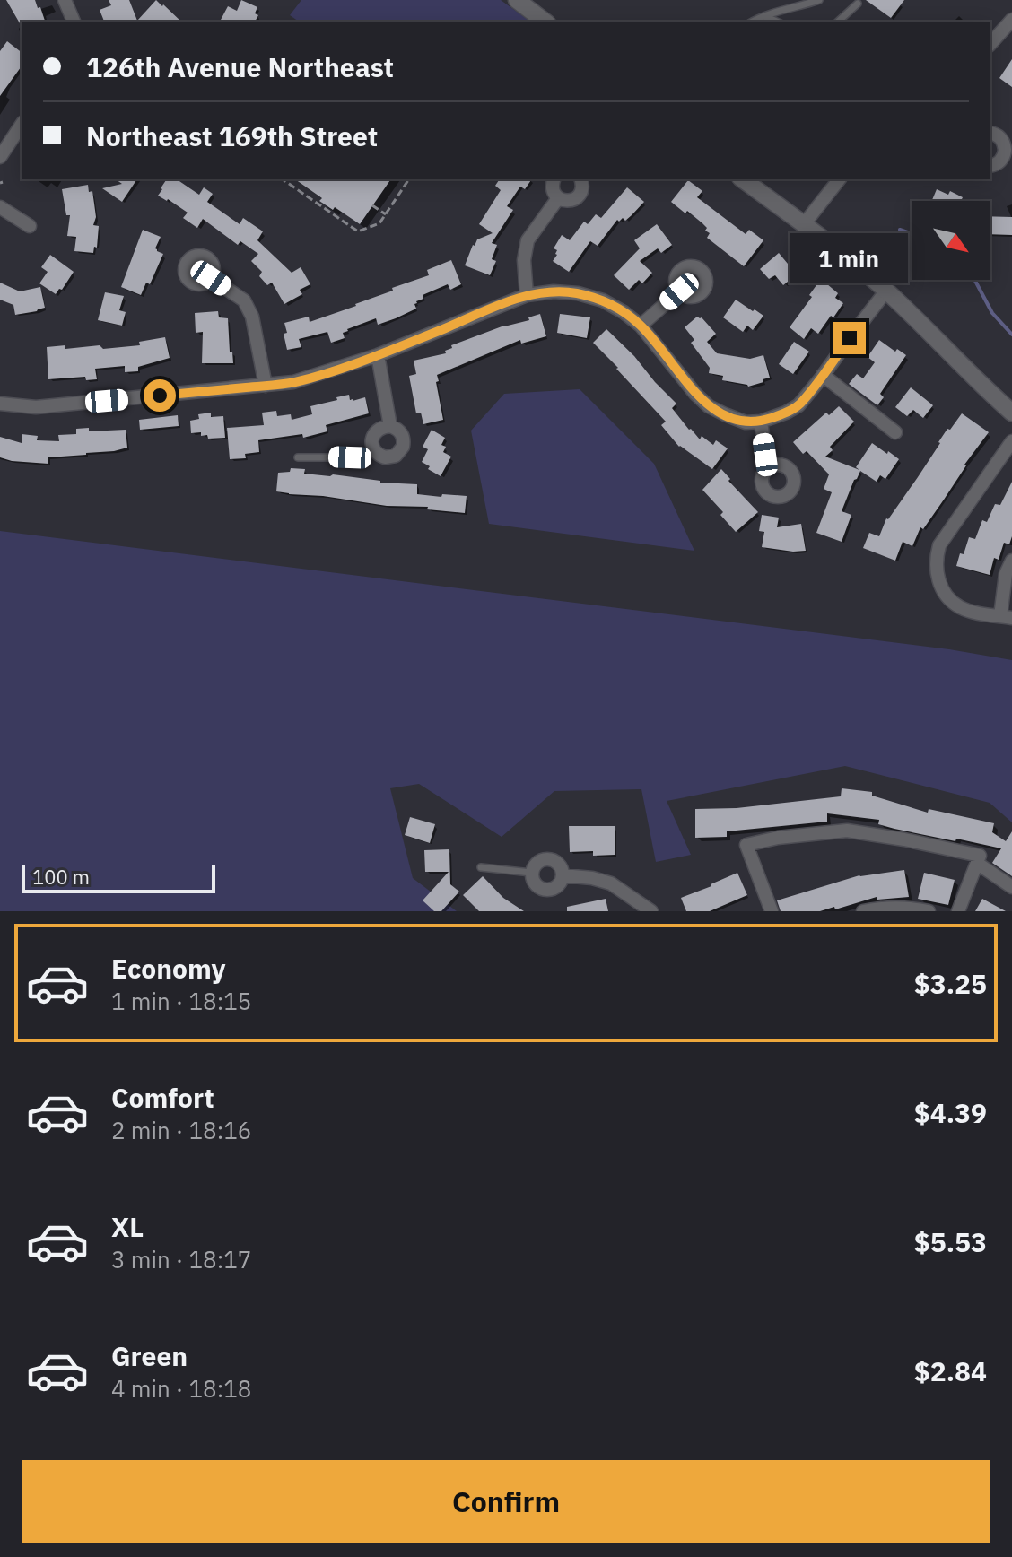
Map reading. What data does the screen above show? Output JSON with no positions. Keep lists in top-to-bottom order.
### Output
{
  "scale_bar": "100 m",
  "north": "bottom right",
  "page": {
    "banner": ["126th Avenue Northeast", "Northeast 169th Street"],
    "bubble": "1 min",
    "scale": "100 m",
    "list": [
      {
        "name": "Economy",
        "note": "1 min · 18:15",
        "value": "$3.25"
      },
      {
        "name": "Comfort",
        "note": "2 min · 18:16",
        "value": "$4.39"
      },
      {
        "name": "XL",
        "note": "3 min · 18:17",
        "value": "$5.53"
      },
      {
        "name": "Green",
        "note": "4 min · 18:18",
        "value": "$2.84"
      }
    ],
    "buttons": "Confirm"
  }
}
